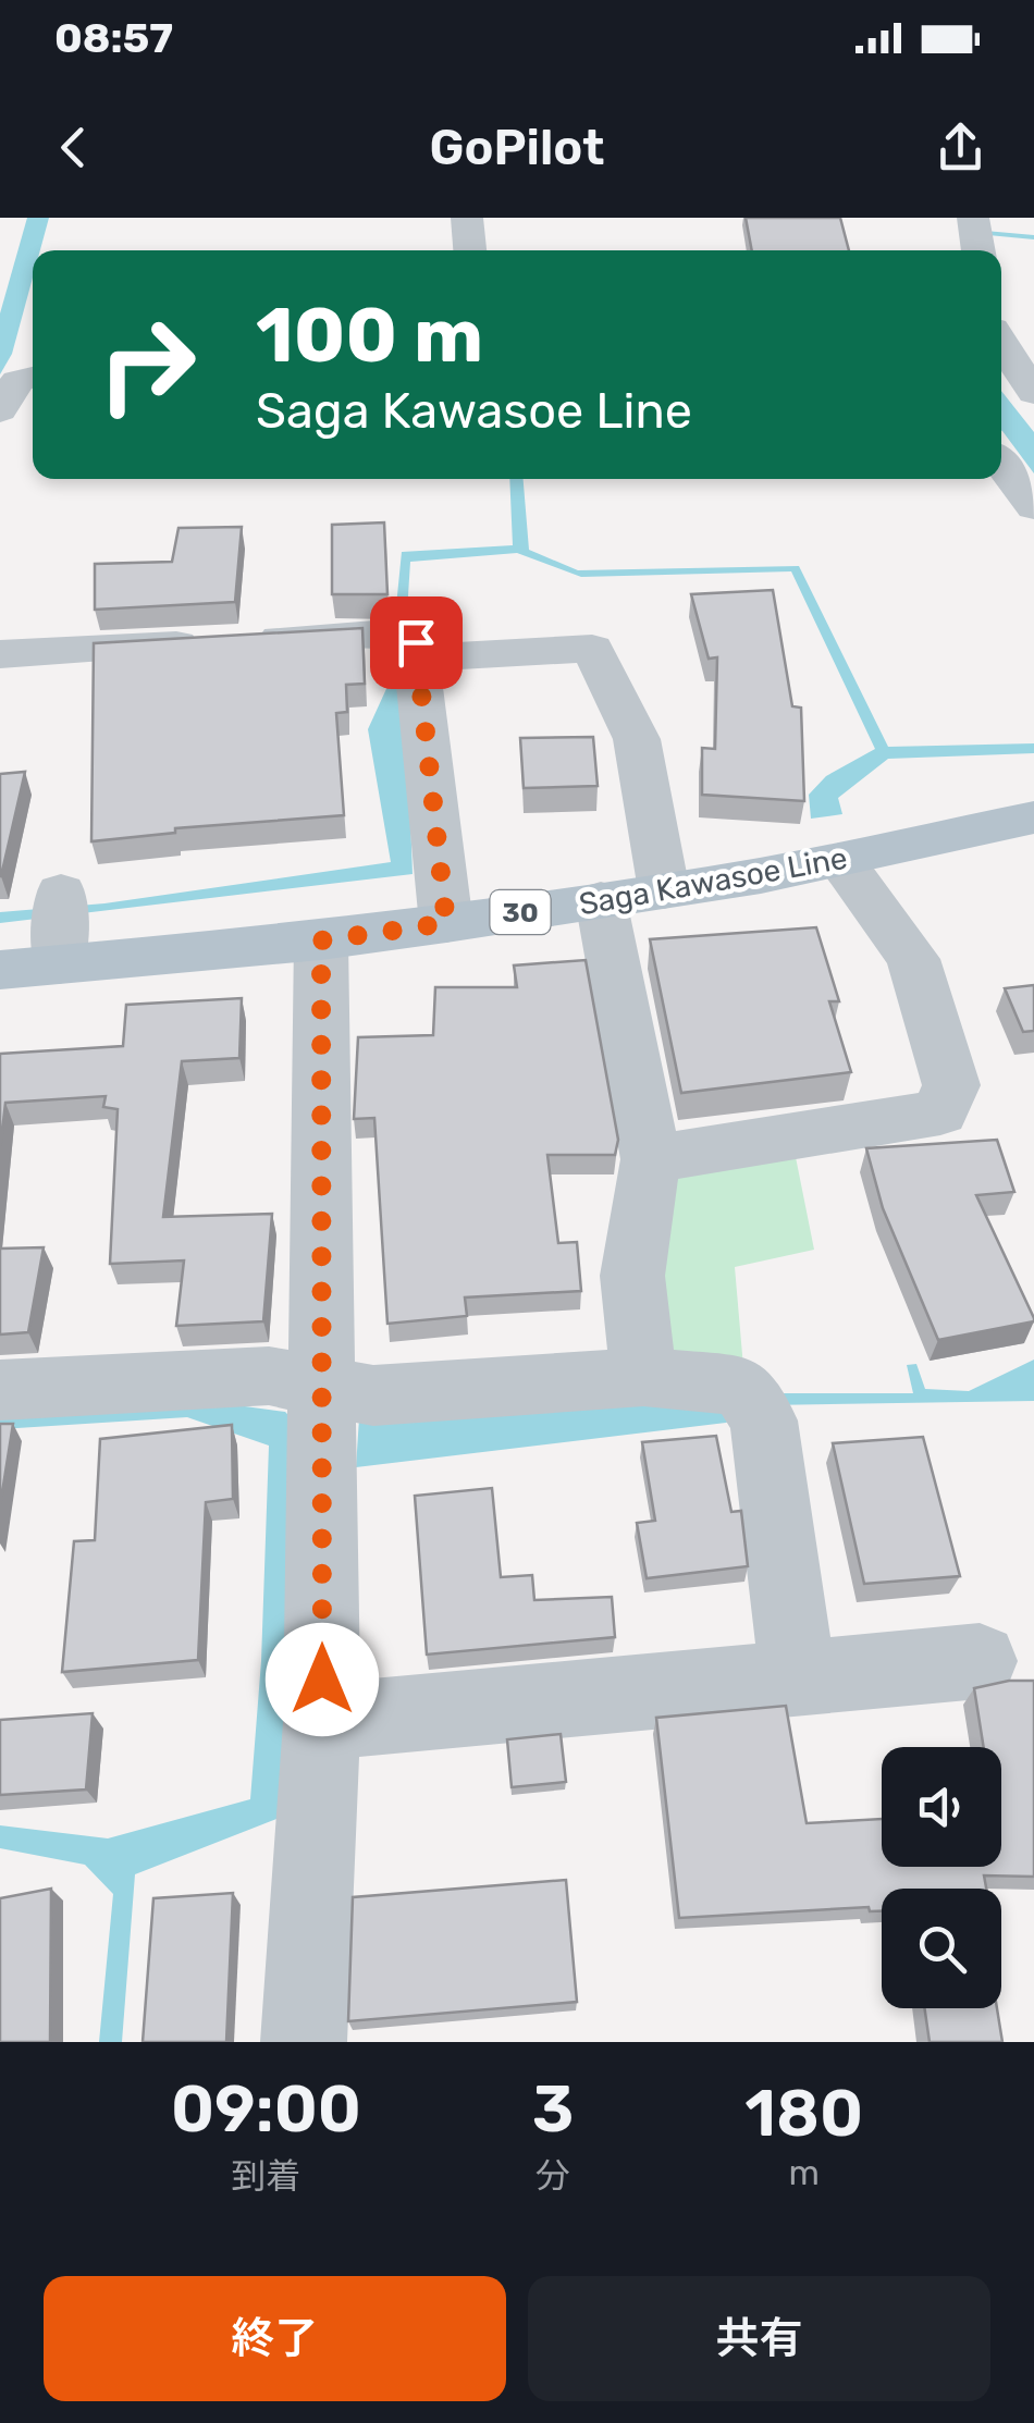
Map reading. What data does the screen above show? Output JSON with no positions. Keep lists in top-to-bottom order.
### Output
{
  "streets": {
    "main road": ["Saga Kawasoe Line", "30"]
  },
  "page": {
    "status": "08:57",
    "header": "GoPilot",
    "turn": ["100 m", "Saga Kawasoe Line"],
    "eta": [
      "09:00",
      "到着",
      "3",
      "分",
      "180",
      "m"
    ],
    "buttons": ["終了", "共有"]
  }
}
